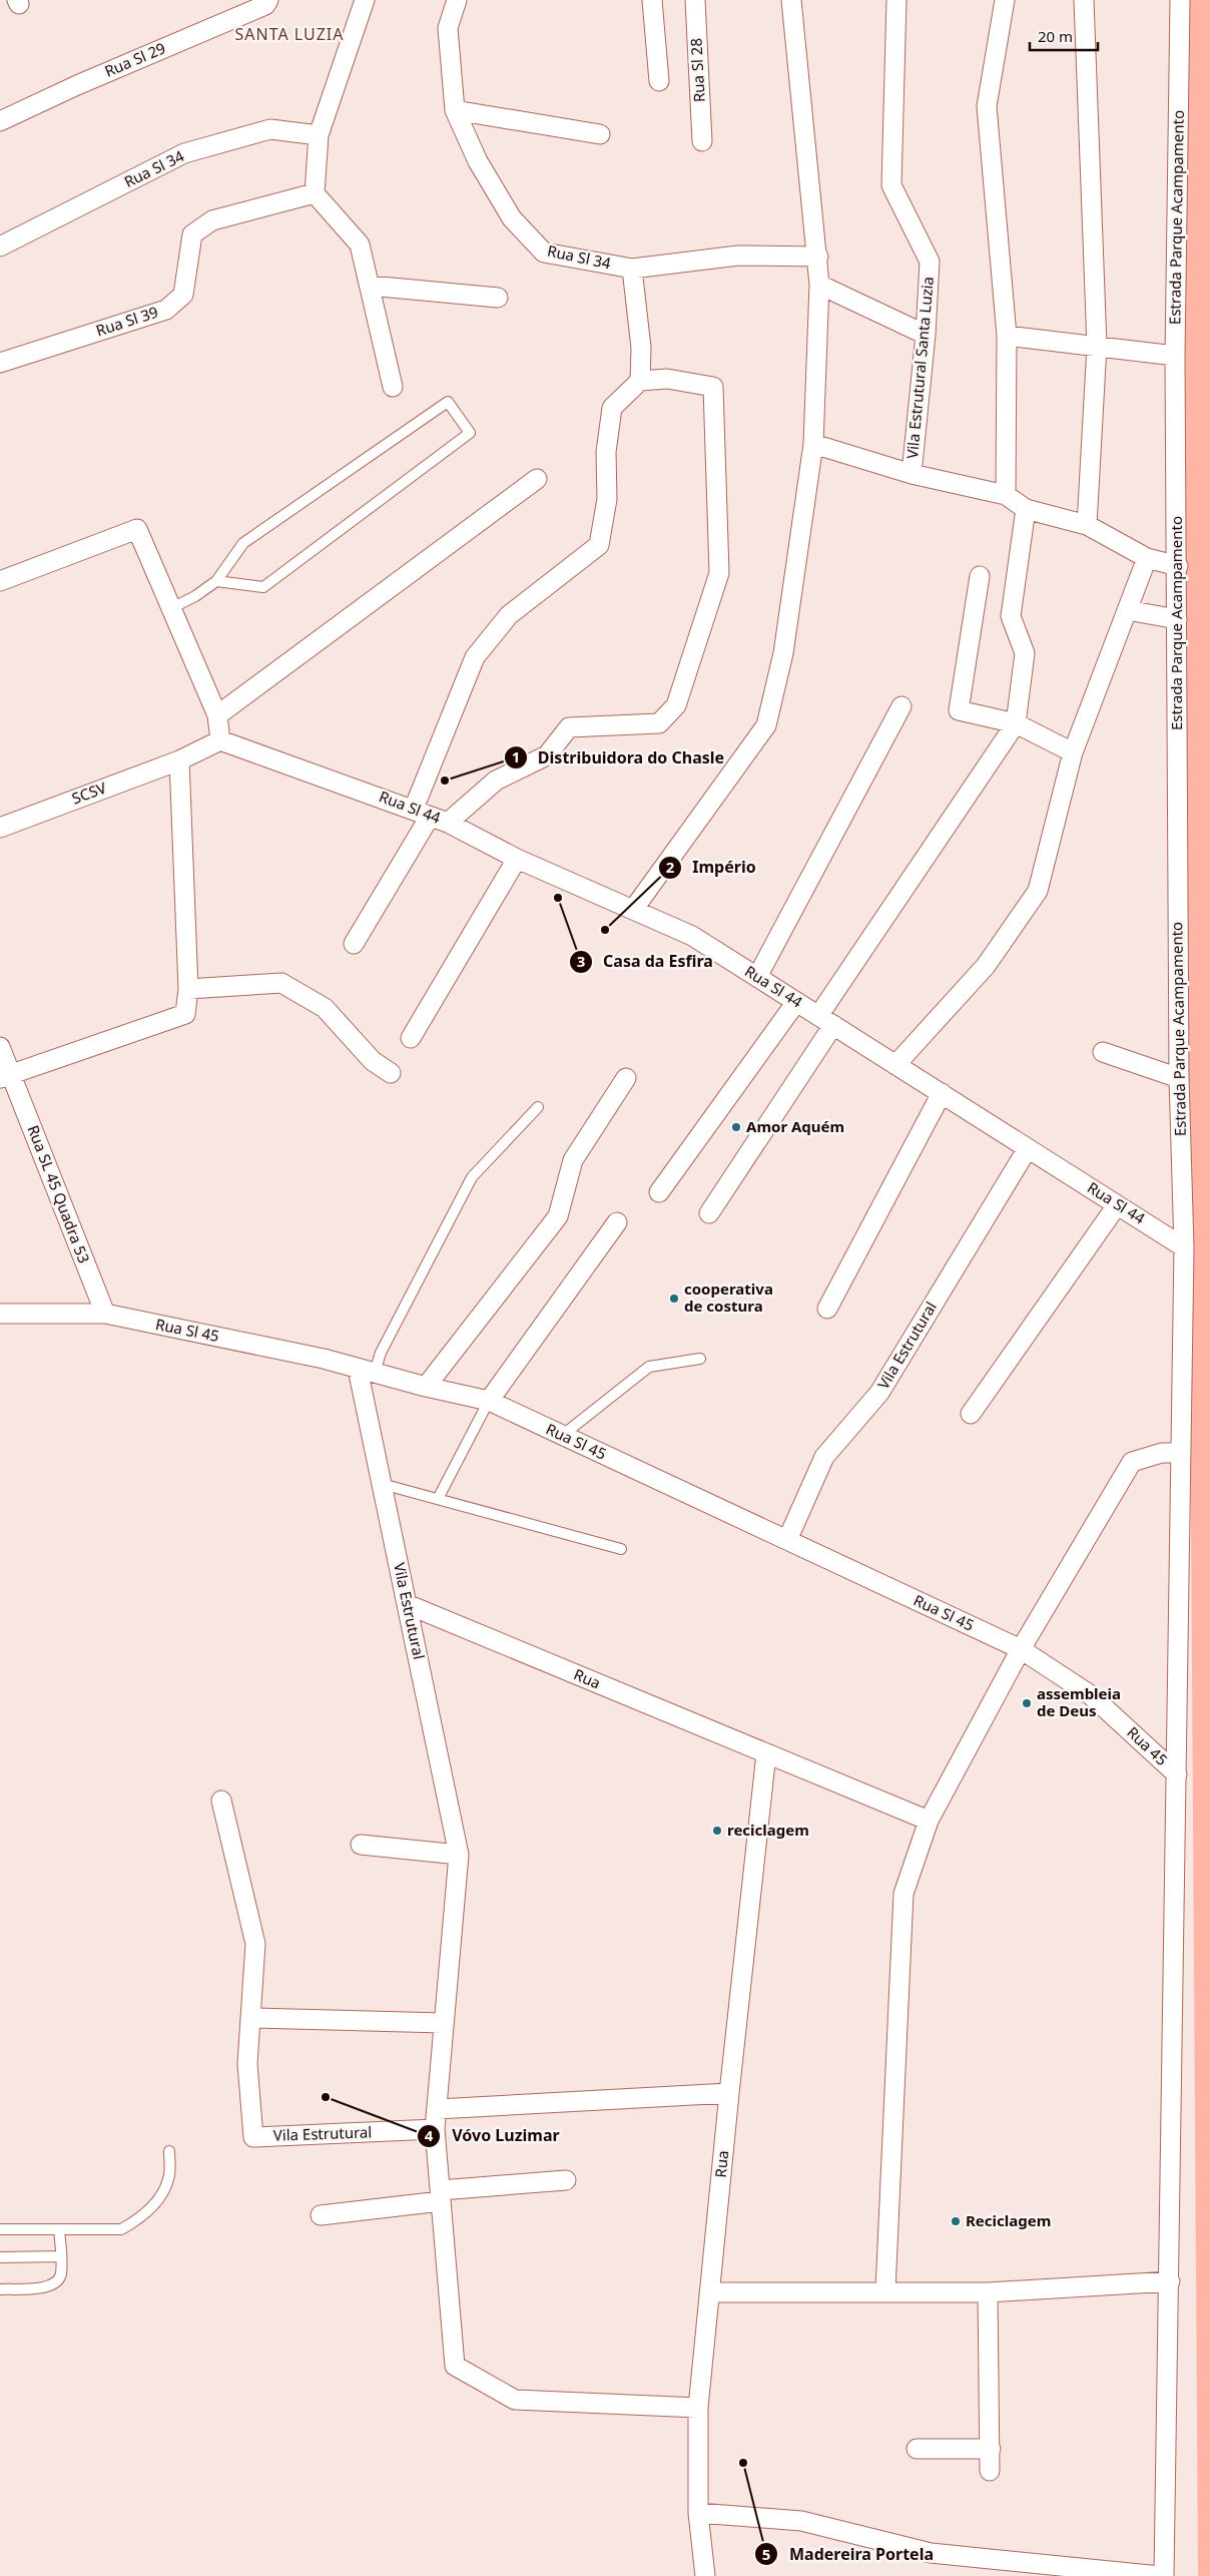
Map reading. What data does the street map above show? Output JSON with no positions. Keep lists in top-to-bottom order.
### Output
{
  "streets": {
    "street": [
      "Rua Sl 29",
      "Rua Sl 28",
      "Rua Sl 34",
      "Estrada Parque Acampamento",
      "Rua Sl 39",
      "Vila Estrutural Santa Luzia",
      "SCSV",
      "Rua Sl 44",
      "Rua SL 45 Quadra 53",
      "Rua Sl 45",
      "Vila Estrutural",
      "Rua",
      "Rua 45"
    ]
  },
  "crossings": [
    ["Estrada Parque Acampamento", "Rua Sl 44"],
    ["Estrada Parque Acampamento", "Rua 45"],
    ["SCSV", "Rua Sl 44"],
    ["Rua Sl 44", "Vila Estrutural"],
    ["Rua SL 45 Quadra 53", "Rua Sl 45"],
    ["Rua Sl 45", "Vila Estrutural"],
    ["Rua Sl 45", "Rua 45"],
    ["Vila Estrutural", "Rua"]
  ],
  "districts": ["SANTA LUZIA"],
  "places": [
    "Distribuidora do Chasle",
    "Casa da Esfira",
    "Império",
    "Amor Aquém",
    "cooperativa de costura",
    "assembleia de Deus",
    "reciclagem",
    "Vóvo Luzimar",
    "Reciclagem",
    "Madereira Portela"
  ],
  "scale_bar": "20 m"
}
